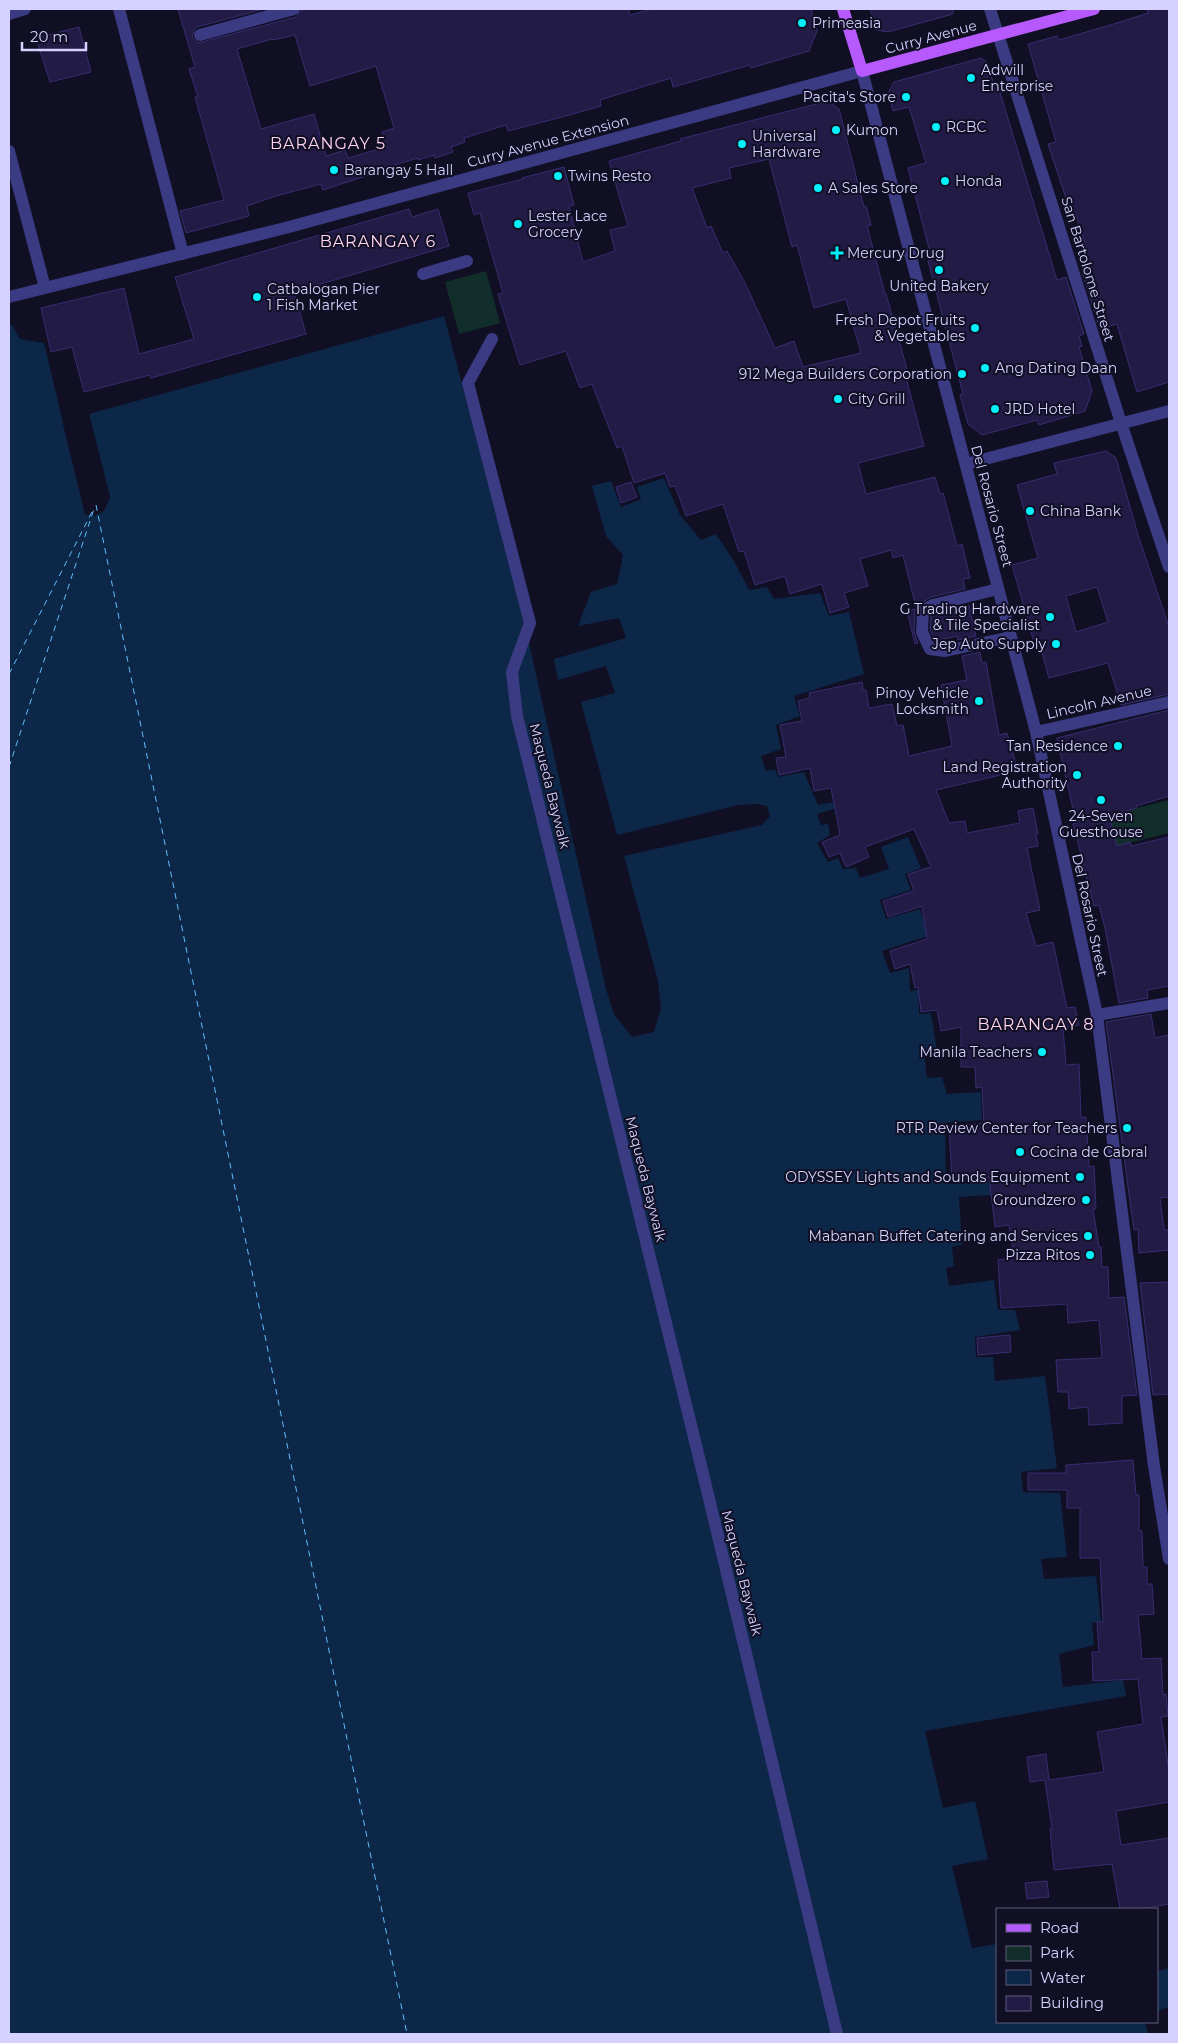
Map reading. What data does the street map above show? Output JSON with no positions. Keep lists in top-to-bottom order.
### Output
{
  "streets": {
    "main road": ["Curry Avenue", "Del Rosario Street"],
    "street": [
      "Curry Avenue Extension",
      "San Bartolome Street",
      "Lincoln Avenue",
      "Maqueda Baywalk"
    ]
  },
  "crossings": [
    ["Curry Avenue", "Curry Avenue Extension"],
    ["Curry Avenue", "San Bartolome Street"],
    ["Curry Avenue", "Del Rosario Street"],
    ["Curry Avenue Extension", "Del Rosario Street"],
    ["Del Rosario Street", "Lincoln Avenue"]
  ],
  "districts": ["BARANGAY 5", "BARANGAY 6", "BARANGAY 8"],
  "places": {
    "other": [
      "Primeasia",
      "Adwill Enterprise",
      "Pacita's Store",
      "RCBC",
      "Kumon",
      "Universal Hardware",
      "Barangay 5 Hall",
      "Twins Resto",
      "Honda",
      "A Sales Store",
      "Lester Lace Grocery",
      "United Bakery",
      "Catbalogan Pier 1 Fish Market",
      "Fresh Depot Fruits & Vegetables",
      "Ang Dating Daan",
      "912 Mega Builders Corporation",
      "City Grill",
      "JRD Hotel",
      "China Bank",
      "G Trading Hardware & Tile Specialist",
      "Jep Auto Supply",
      "Pinoy Vehicle Locksmith",
      "Tan Residence",
      "Land Registration Authority",
      "24-Seven Guesthouse",
      "Manila Teachers",
      "RTR Review Center for Teachers",
      "Cocina de Cabral",
      "ODYSSEY Lights and Sounds Equipment",
      "Groundzero",
      "Mabanan Buffet Catering and Services",
      "Pizza Ritos"
    ],
    "health": ["Mercury Drug"]
  },
  "legend": [
    "Road",
    "Park",
    "Water",
    "Building"
  ],
  "scale_bar": "20 m"
}
